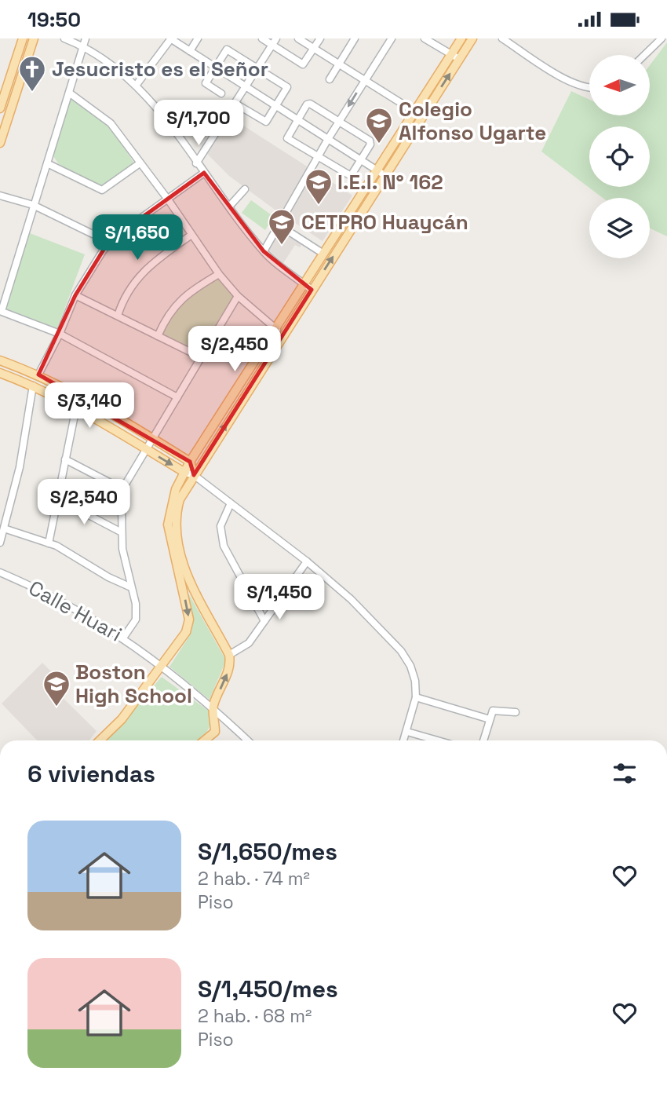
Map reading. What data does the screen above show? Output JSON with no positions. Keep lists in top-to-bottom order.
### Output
{
  "streets": {
    "street": ["Calle Huari"]
  },
  "places": {
    "church": ["Jesucristo es el Señor"],
    "school or university": [
      "Colegio Alfonso Ugarte",
      "I.E.I. N° 162",
      "CETPRO Huaycán",
      "Boston High School"
    ]
  },
  "north": "left",
  "page": {
    "status": "19:50",
    "price": [
      "S/1,700",
      "S/1,650",
      "S/2,450",
      "S/3,140",
      "S/2,540",
      "S/1,450"
    ],
    "heading": "6 viviendas",
    "list": [
      {
        "name": "S/1,650/mes",
        "note": "2 hab. · 74 m² · Piso"
      },
      {
        "name": "S/1,450/mes",
        "note": "2 hab. · 68 m² · Piso"
      }
    ]
  }
}
